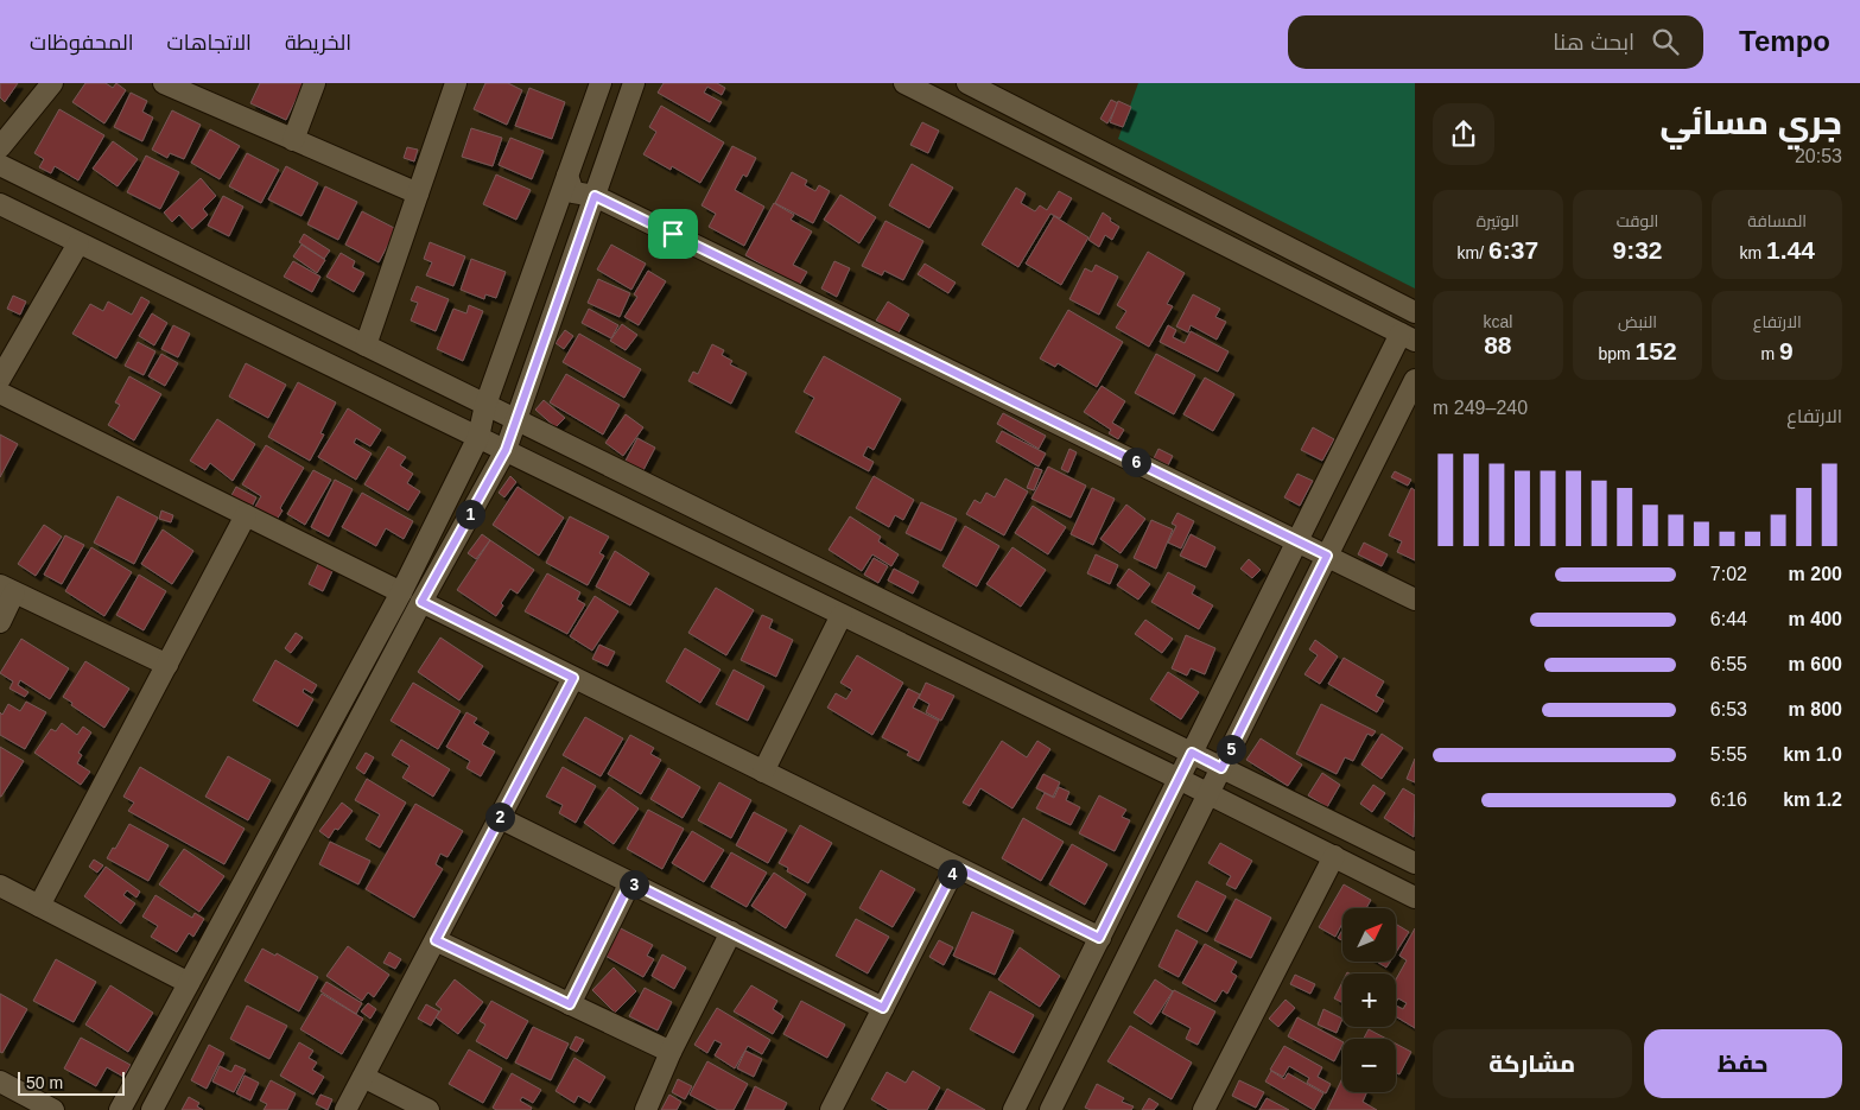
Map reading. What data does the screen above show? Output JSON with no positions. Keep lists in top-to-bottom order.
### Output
{
  "scale_bar": "50 m",
  "north": "top right",
  "page": {
    "header": "Tempo",
    "search": "ابحث هنا",
    "nav": ["الخريطة", "الاتجاهات", "المحفوظات"],
    "heading": ["جري مسائي", "20:53"],
    "stats": [
      ["المسافة", "1.44 km"],
      ["الوقت", "9:32"],
      ["الوتيرة", "6:37 /km"],
      ["الارتفاع", "9 m"],
      ["النبض", "152 bpm"],
      ["kcal", "88"]
    ],
    "chart": ["الارتفاع", "240–249 m"],
    "pins": [
      "6",
      "1",
      "5",
      "2",
      "4",
      "3"
    ],
    "list": [
      {
        "name": "200 m",
        "note": "7:02"
      },
      {
        "name": "400 m",
        "note": "6:44"
      },
      {
        "name": "600 m",
        "note": "6:55"
      },
      {
        "name": "800 m",
        "note": "6:53"
      },
      {
        "name": "1.0 km",
        "note": "5:55"
      },
      {
        "name": "1.2 km",
        "note": "6:16"
      }
    ],
    "map_buttons": ["+", "−"],
    "buttons": ["حفظ", "مشاركة"],
    "scale": "50 m"
  }
}
